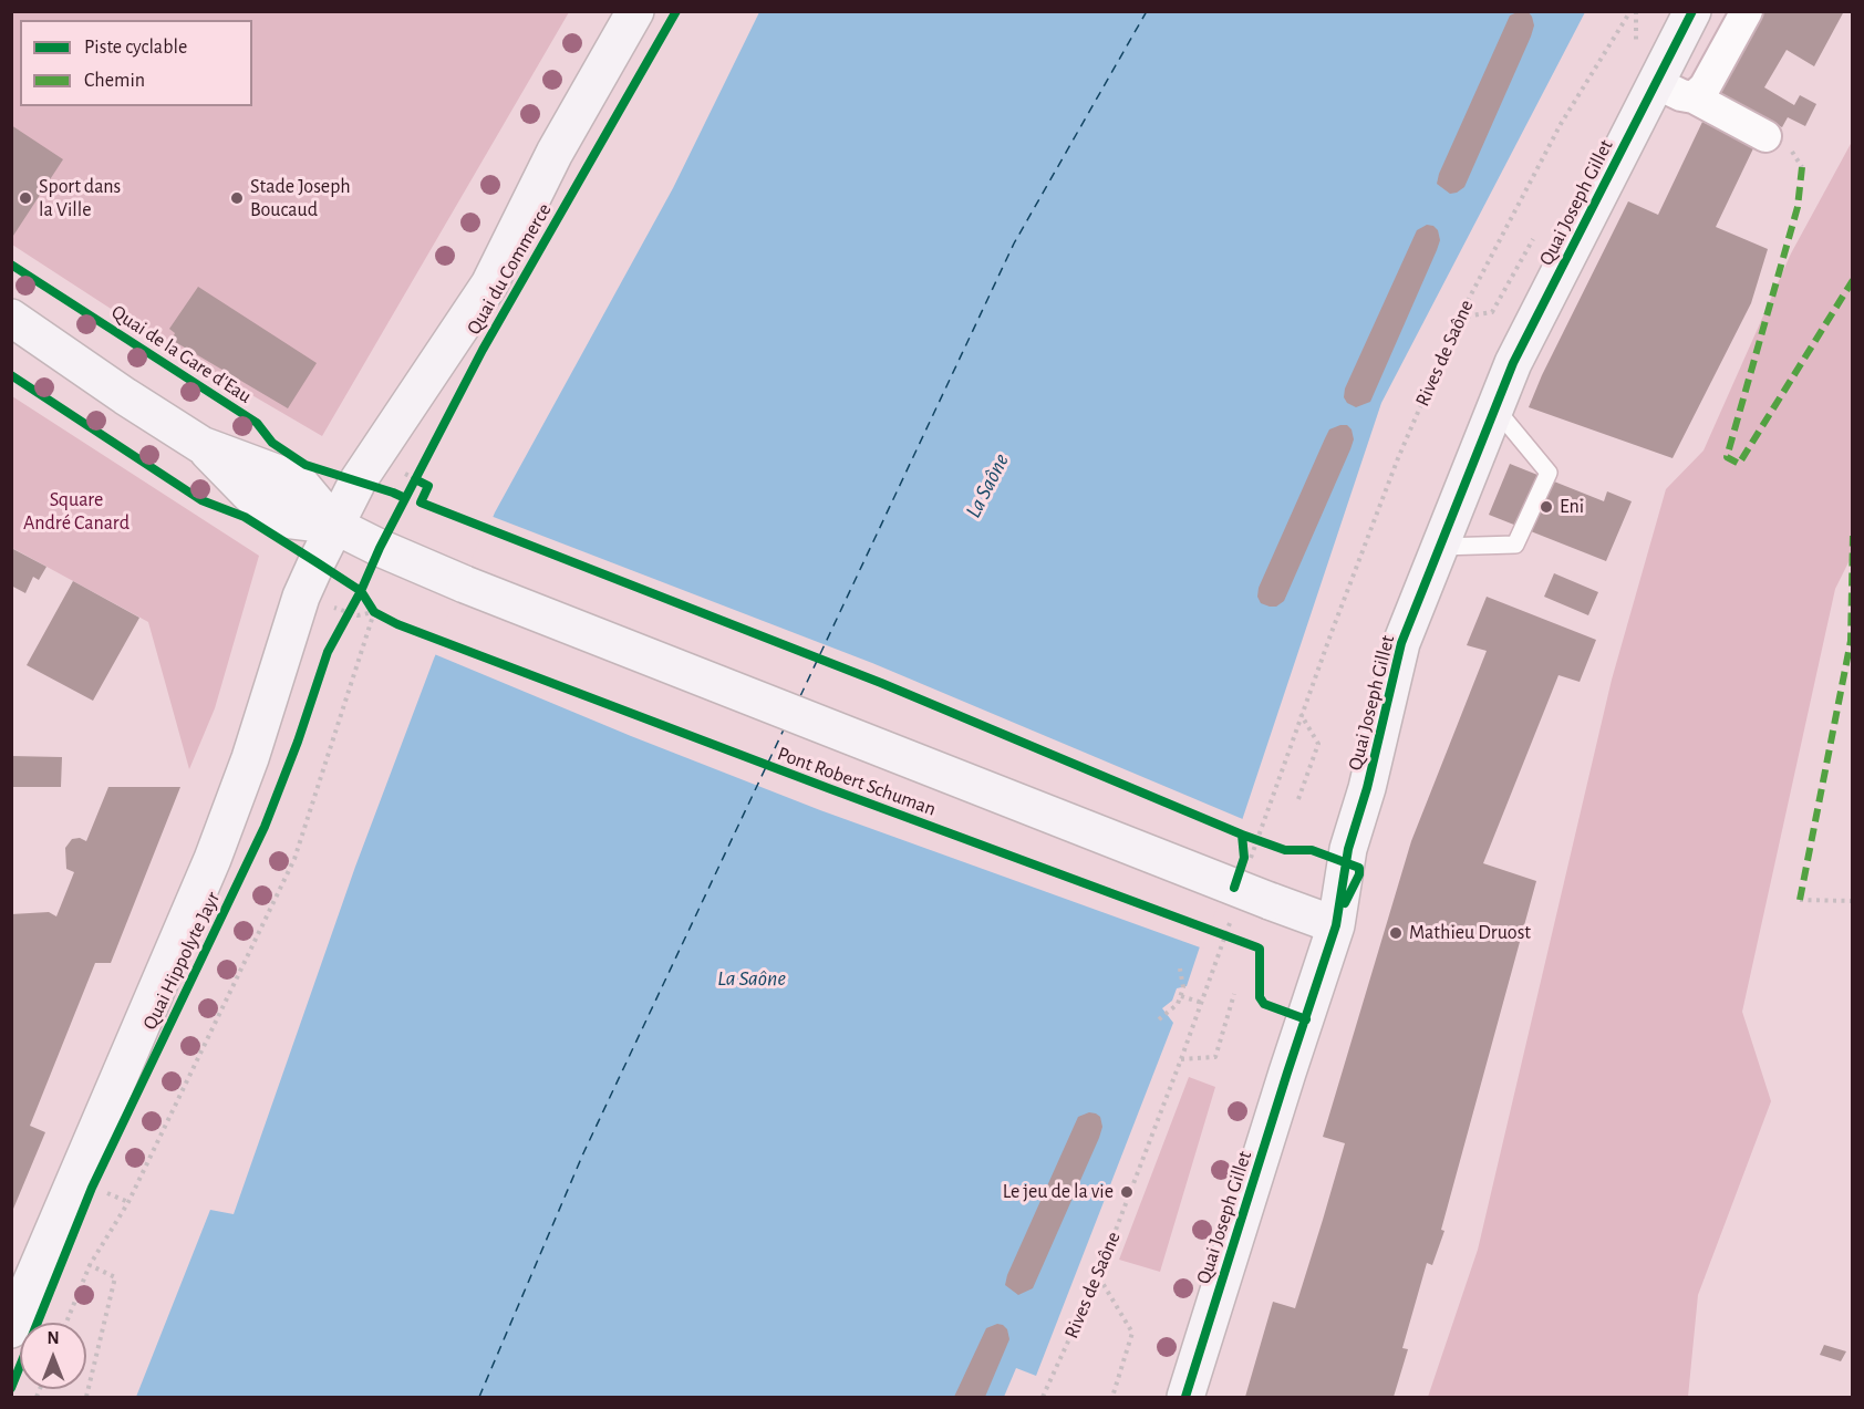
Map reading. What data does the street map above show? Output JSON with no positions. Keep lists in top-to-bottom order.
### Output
{
  "streets": {
    "main road": [
      "Quai Joseph Gillet",
      "Quai du Commerce",
      "Pont Robert Schuman",
      "Quai Hippolyte Jayr"
    ],
    "path": ["Rives de Saône"],
    "cycle path": ["Quai de la Gare d'Eau"]
  },
  "crossings": [
    ["Quai Joseph Gillet", "Pont Robert Schuman"],
    ["Quai du Commerce", "Pont Robert Schuman"],
    ["Quai du Commerce", "Quai Hippolyte Jayr"],
    ["Pont Robert Schuman", "Quai Hippolyte Jayr"]
  ],
  "water": ["La Saône"],
  "parks": ["Square André Canard"],
  "places": [
    "Sport dans la Ville",
    "Stade Joseph Boucaud",
    "Eni",
    "Mathieu Druost",
    "Le jeu de la vie"
  ],
  "legend": ["Piste cyclable", "Chemin"],
  "north": "top"
}
